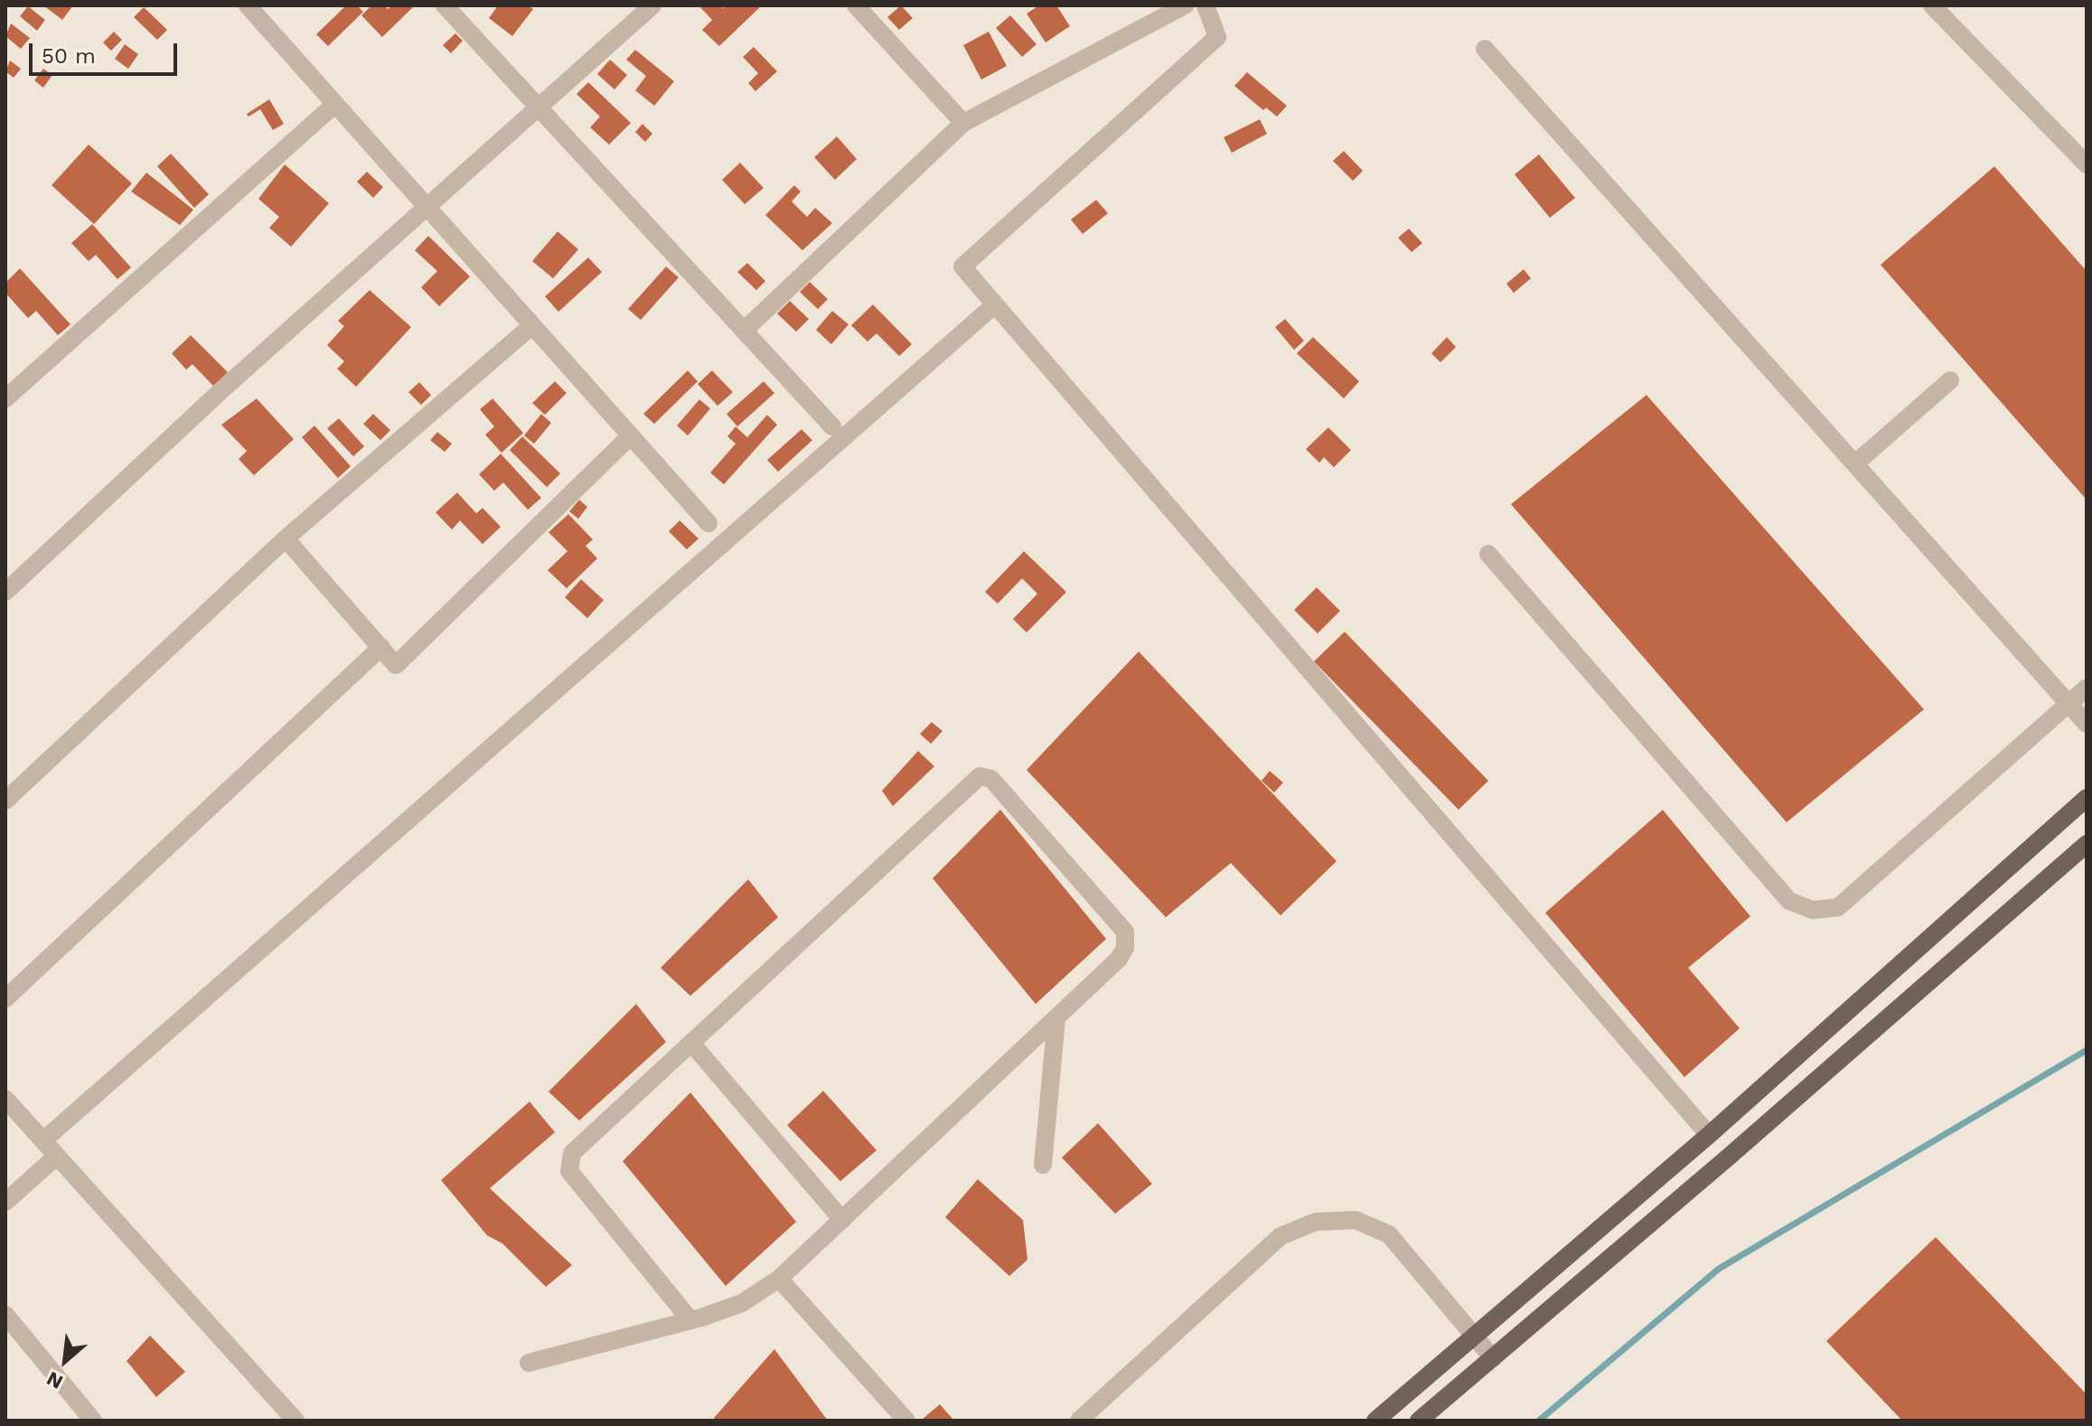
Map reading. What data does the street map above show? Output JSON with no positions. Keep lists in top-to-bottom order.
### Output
{
  "scale_bar": "50 m",
  "north": "bottom left"
}
